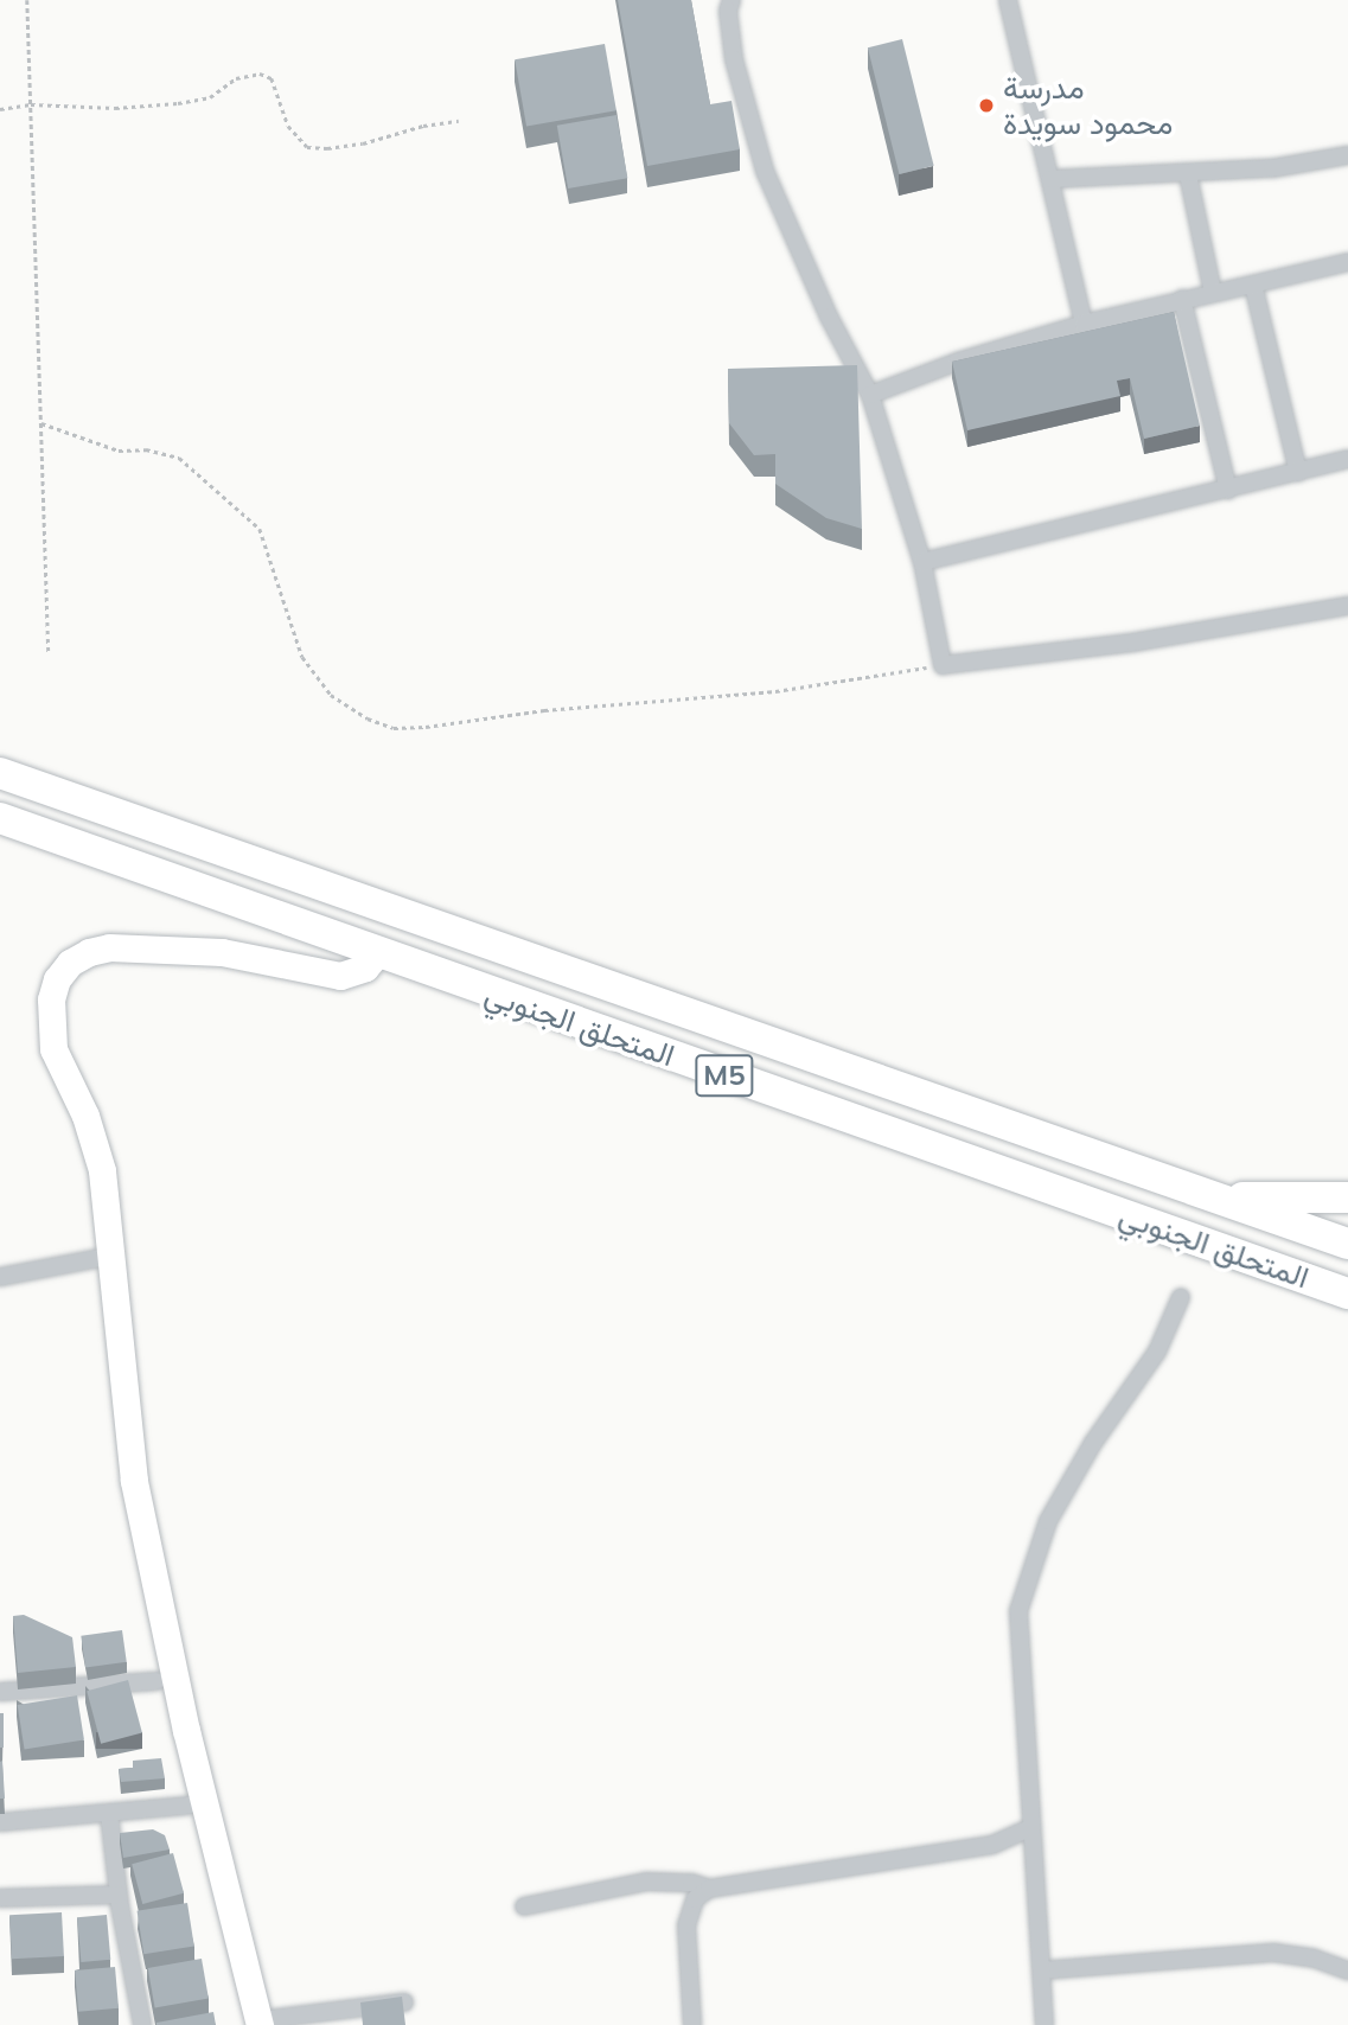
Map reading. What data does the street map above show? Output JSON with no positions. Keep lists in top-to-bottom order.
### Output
{
  "streets": {
    "highway": ["المتحلق الجنوبي", "M5"]
  },
  "places": ["مدرسة محمود سويدة"]
}
